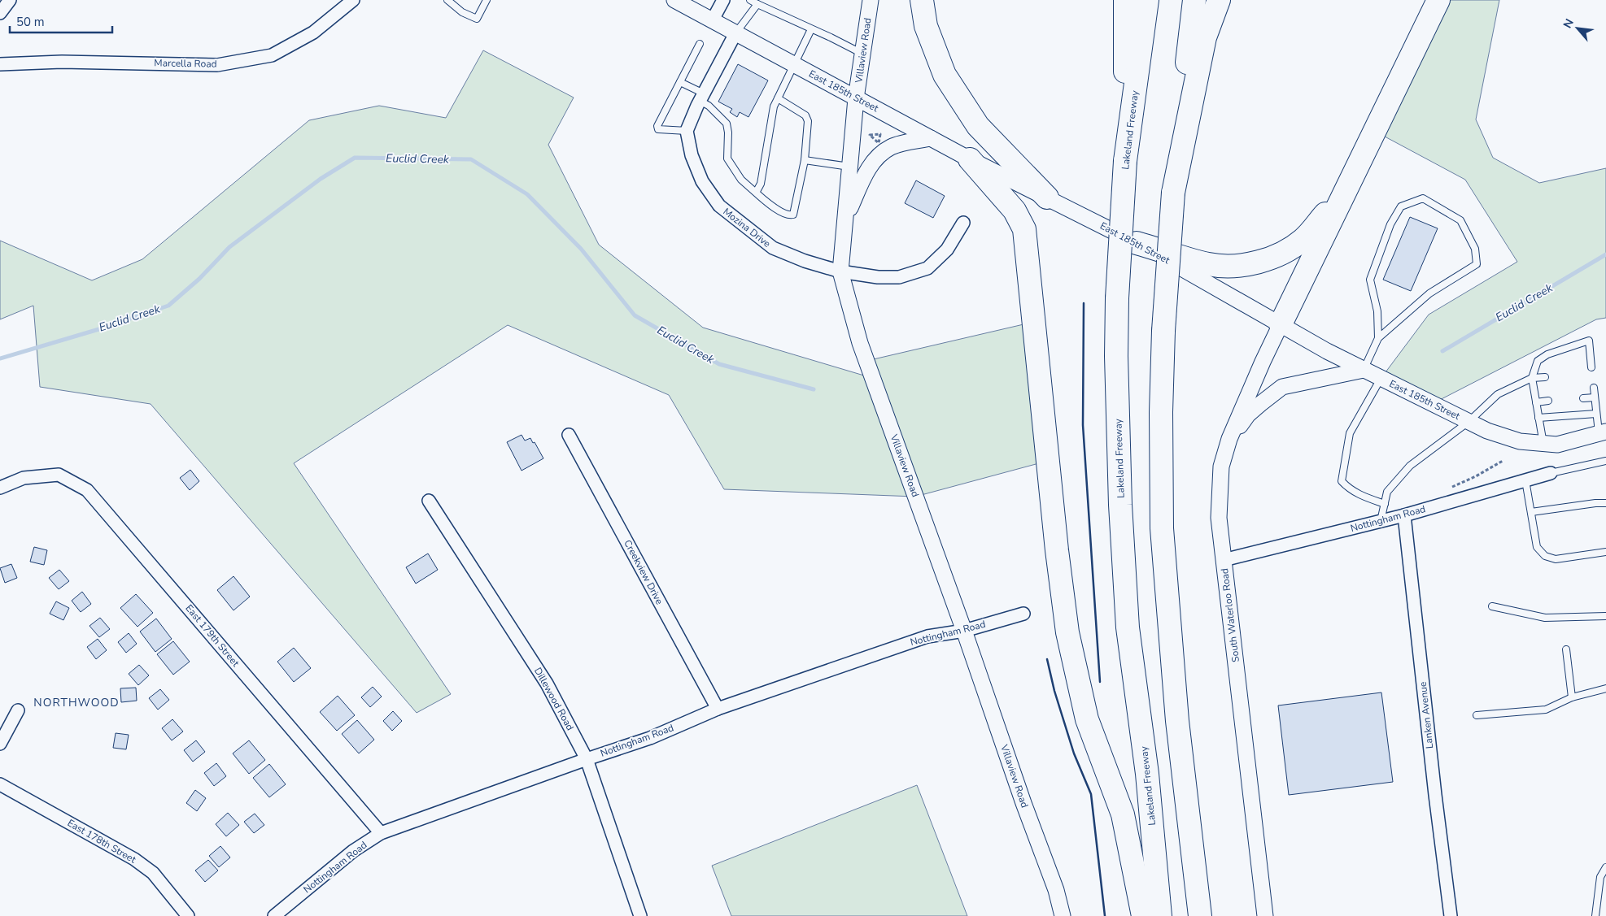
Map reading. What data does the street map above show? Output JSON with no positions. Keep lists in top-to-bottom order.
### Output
{
  "streets": {
    "highway": ["Lakeland Freeway"],
    "street": [
      "Villaview Road",
      "Marcella Road",
      "East 185th Street",
      "Mozina Drive",
      "Nottingham Road",
      "Creekview Drive",
      "South Waterloo Road",
      "East 179th Street",
      "Dillewood Road",
      "Lanken Avenue",
      "East 178th Street"
    ]
  },
  "crossings": [
    ["Villaview Road", "East 185th Street"],
    ["Villaview Road", "Mozina Drive"],
    ["Villaview Road", "Nottingham Road"],
    ["East 185th Street", "South Waterloo Road"],
    ["Nottingham Road", "Creekview Drive"],
    ["Nottingham Road", "South Waterloo Road"],
    ["Nottingham Road", "East 179th Street"],
    ["Nottingham Road", "Dillewood Road"],
    ["Nottingham Road", "Lanken Avenue"]
  ],
  "districts": ["NORTHWOOD"],
  "water": ["Euclid Creek"],
  "scale_bar": "50 m",
  "north": "top left"
}
